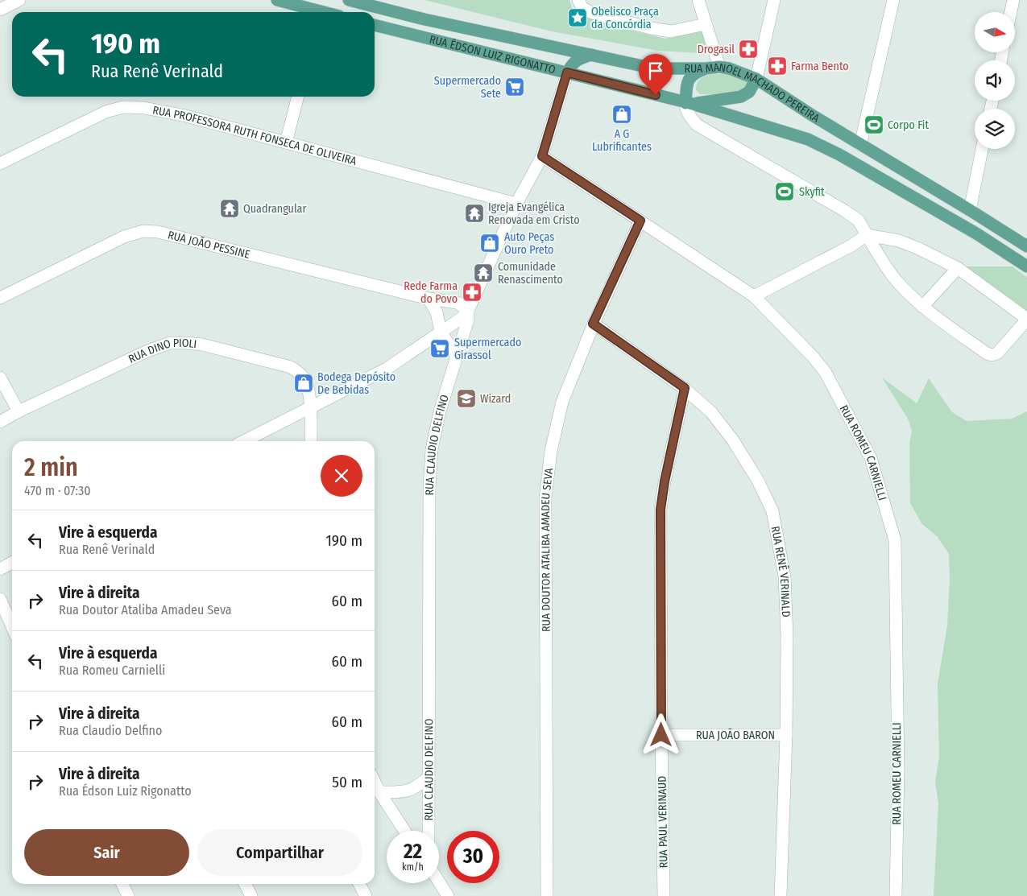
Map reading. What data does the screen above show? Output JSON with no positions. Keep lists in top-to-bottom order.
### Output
{
  "streets": {
    "main road": ["RUA ÉDSON LUIZ RIGONATTO", "RUA MANOEL MACHADO PEREIRA"],
    "street": [
      "RUA PROFESSORA RUTH FONSECA DE OLIVEIRA",
      "RUA JOÃO PESSINE",
      "RUA DINO PIOLI",
      "RUA CLAUDIO DELFINO",
      "RUA ROMEU CARNIELLI",
      "RUA DOUTOR ATALIBA AMADEU SEVA",
      "RUA RENÊ VERINALD",
      "RUA JOÃO BARON",
      "RUA PAUL VERINAUD"
    ]
  },
  "crossings": [
    ["RUA ÉDSON LUIZ RIGONATTO", "RUA MANOEL MACHADO PEREIRA"],
    ["RUA ÉDSON LUIZ RIGONATTO", "RUA CLAUDIO DELFINO"],
    ["RUA PROFESSORA RUTH FONSECA DE OLIVEIRA", "RUA CLAUDIO DELFINO"],
    ["RUA JOÃO PESSINE", "RUA CLAUDIO DELFINO"],
    ["RUA CLAUDIO DELFINO", "RUA ROMEU CARNIELLI"],
    ["RUA ROMEU CARNIELLI", "RUA DOUTOR ATALIBA AMADEU SEVA"],
    ["RUA DOUTOR ATALIBA AMADEU SEVA", "RUA RENÊ VERINALD"],
    ["RUA RENÊ VERINALD", "RUA JOÃO BARON"],
    ["RUA RENÊ VERINALD", "RUA PAUL VERINAUD"],
    ["RUA JOÃO BARON", "RUA PAUL VERINAUD"]
  ],
  "places": {
    "place": ["Obelisco Praça da Concórdia"],
    "pharmacy": ["Drogasil", "Farma Bento", "Rede Farma do Povo"],
    "supermarket": ["Supermercado Sete", "Supermercado Girassol"],
    "shop": ["A G Lubrificantes", "Auto Peças Ouro Preto", "Bodega Depósito De Bebidas"],
    "sports": ["Corpo Fit", "Skyfit"],
    "temple": ["Quadrangular", "Igreja Evangélica Renovada em Cristo", "Comunidade Renascimento"],
    "school or university": ["Wizard"]
  },
  "north": "right",
  "page": {
    "turn": ["190 m", "Rua Renê Verinald"],
    "heading": ["2 min", "470 m · 07:30"],
    "list": [
      {
        "name": "Vire à esquerda",
        "note": "Rua Renê Verinald",
        "value": "190 m"
      },
      {
        "name": "Vire à direita",
        "note": "Rua Doutor Ataliba Amadeu Seva",
        "value": "60 m"
      },
      {
        "name": "Vire à esquerda",
        "note": "Rua Romeu Carnielli",
        "value": "60 m"
      },
      {
        "name": "Vire à direita",
        "note": "Rua Claudio Delfino",
        "value": "60 m"
      },
      {
        "name": "Vire à direita",
        "note": "Rua Édson Luiz Rigonatto",
        "value": "50 m"
      }
    ],
    "buttons": ["Sair", "Compartilhar"],
    "speed": "22 km/h",
    "limit": "30"
  }
}
